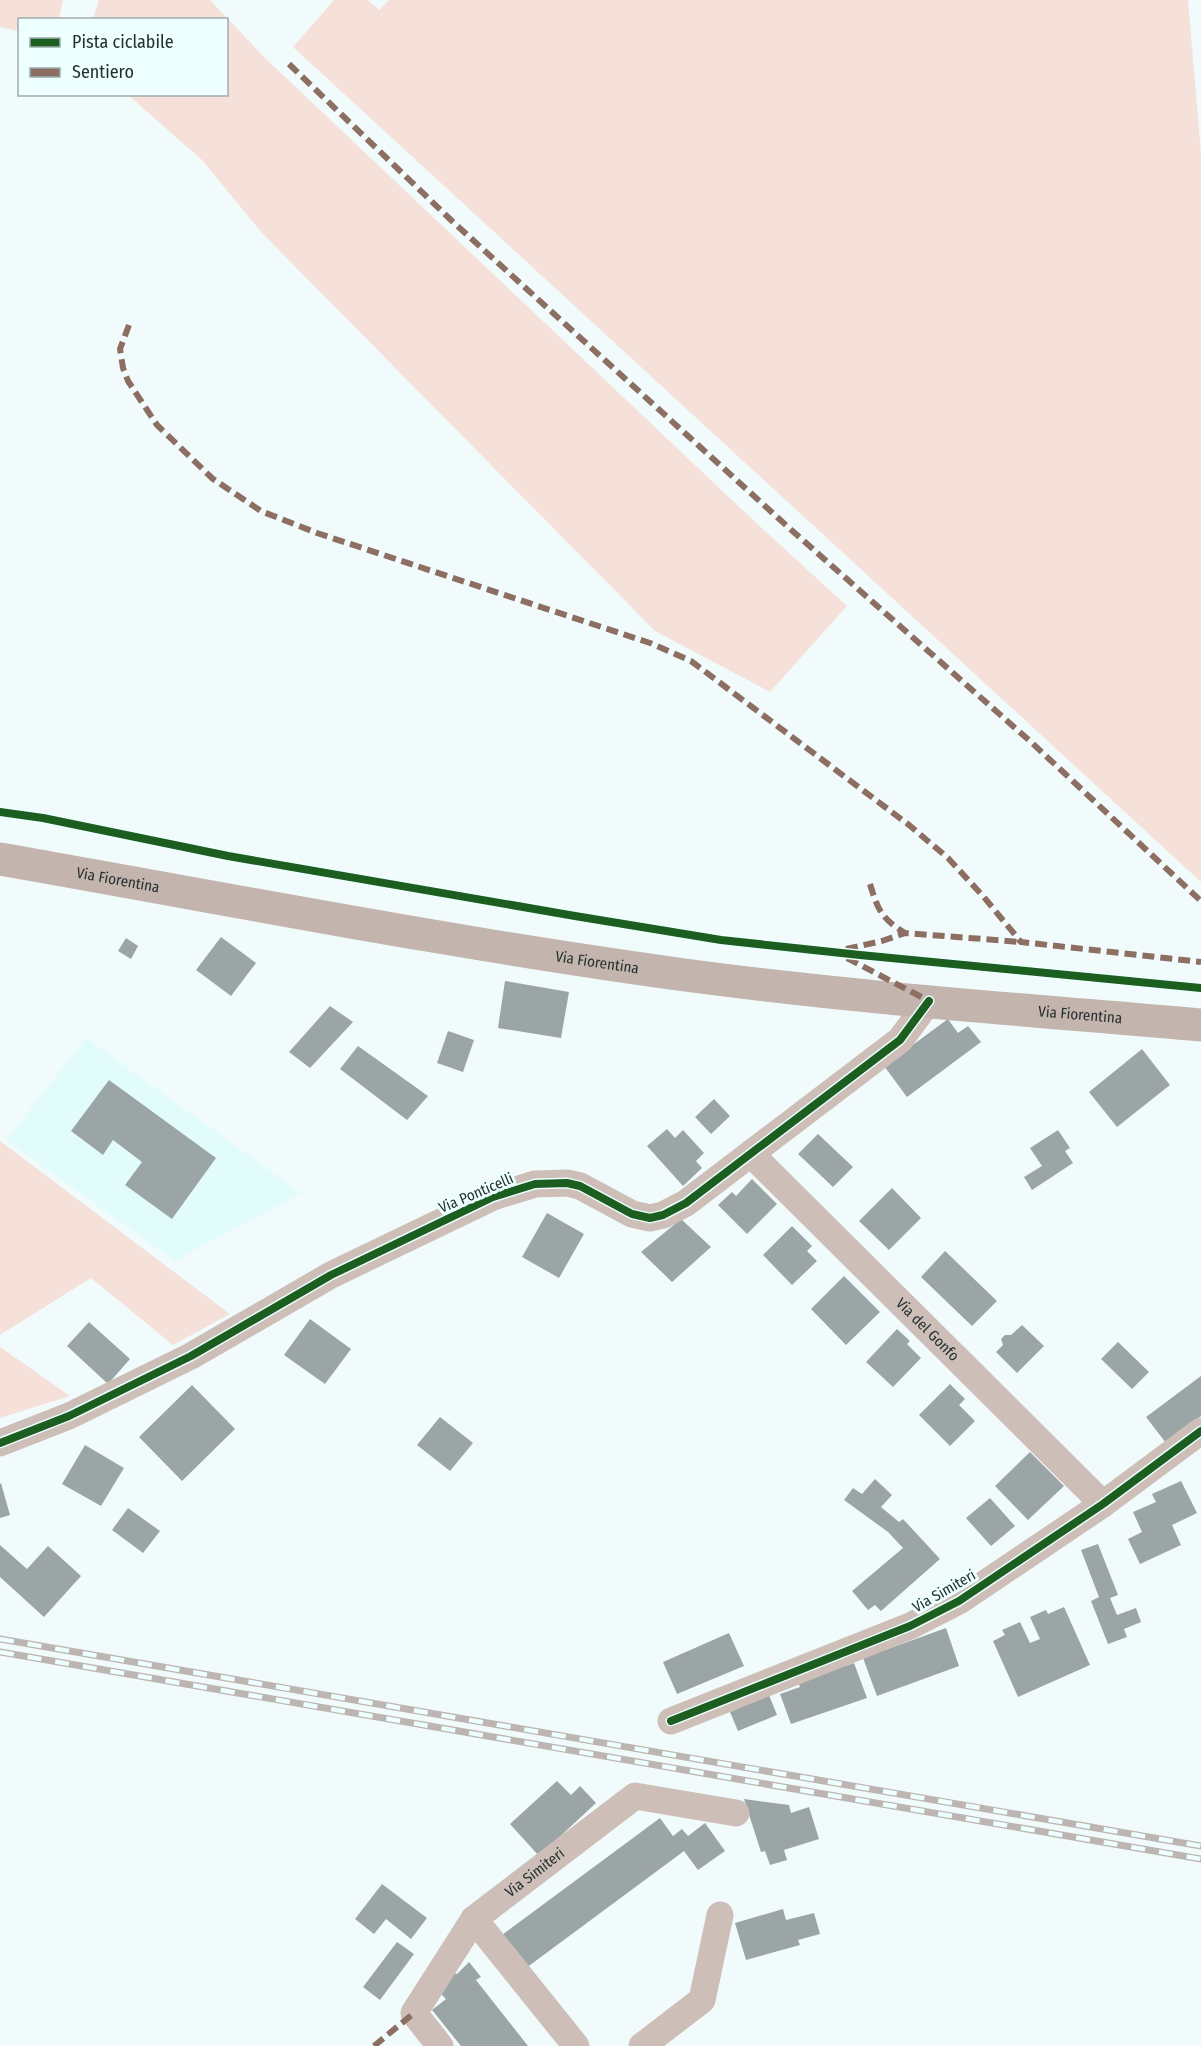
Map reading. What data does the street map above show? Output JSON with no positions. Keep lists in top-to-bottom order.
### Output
{
  "streets": {
    "main road": ["Via Fiorentina"],
    "street": ["Via Ponticelli", "Via del Gonfo", "Via Simiteri"]
  },
  "crossings": [
    ["Via Fiorentina", "Via Ponticelli"],
    ["Via Ponticelli", "Via del Gonfo"],
    ["Via del Gonfo", "Via Simiteri"]
  ],
  "legend": ["Pista ciclabile", "Sentiero"]
}
